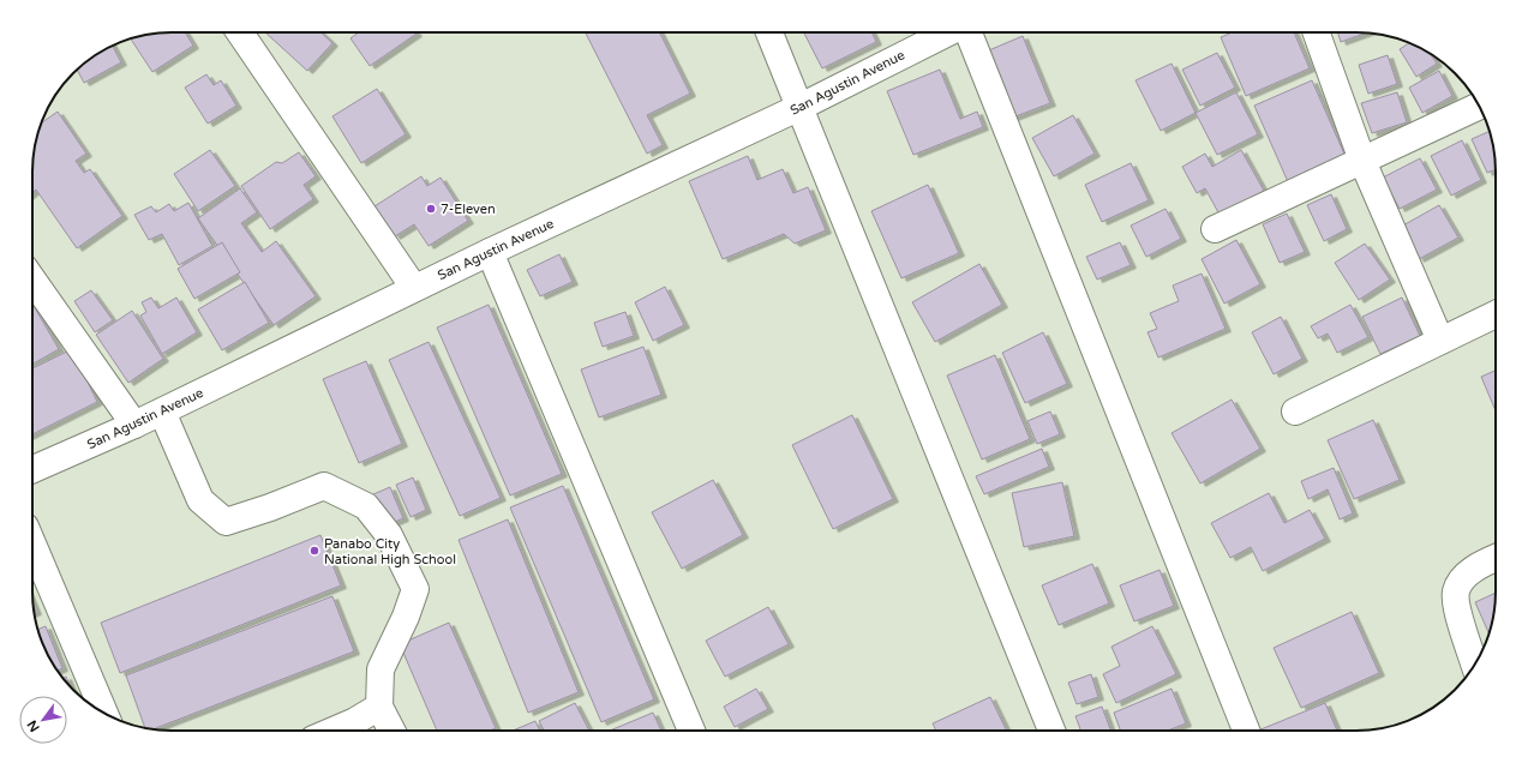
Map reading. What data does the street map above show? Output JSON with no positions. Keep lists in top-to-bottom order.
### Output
{
  "streets": {
    "street": ["San Agustin Avenue"]
  },
  "places": ["7-Eleven", "Panabo City National High School"],
  "north": "bottom left"
}
